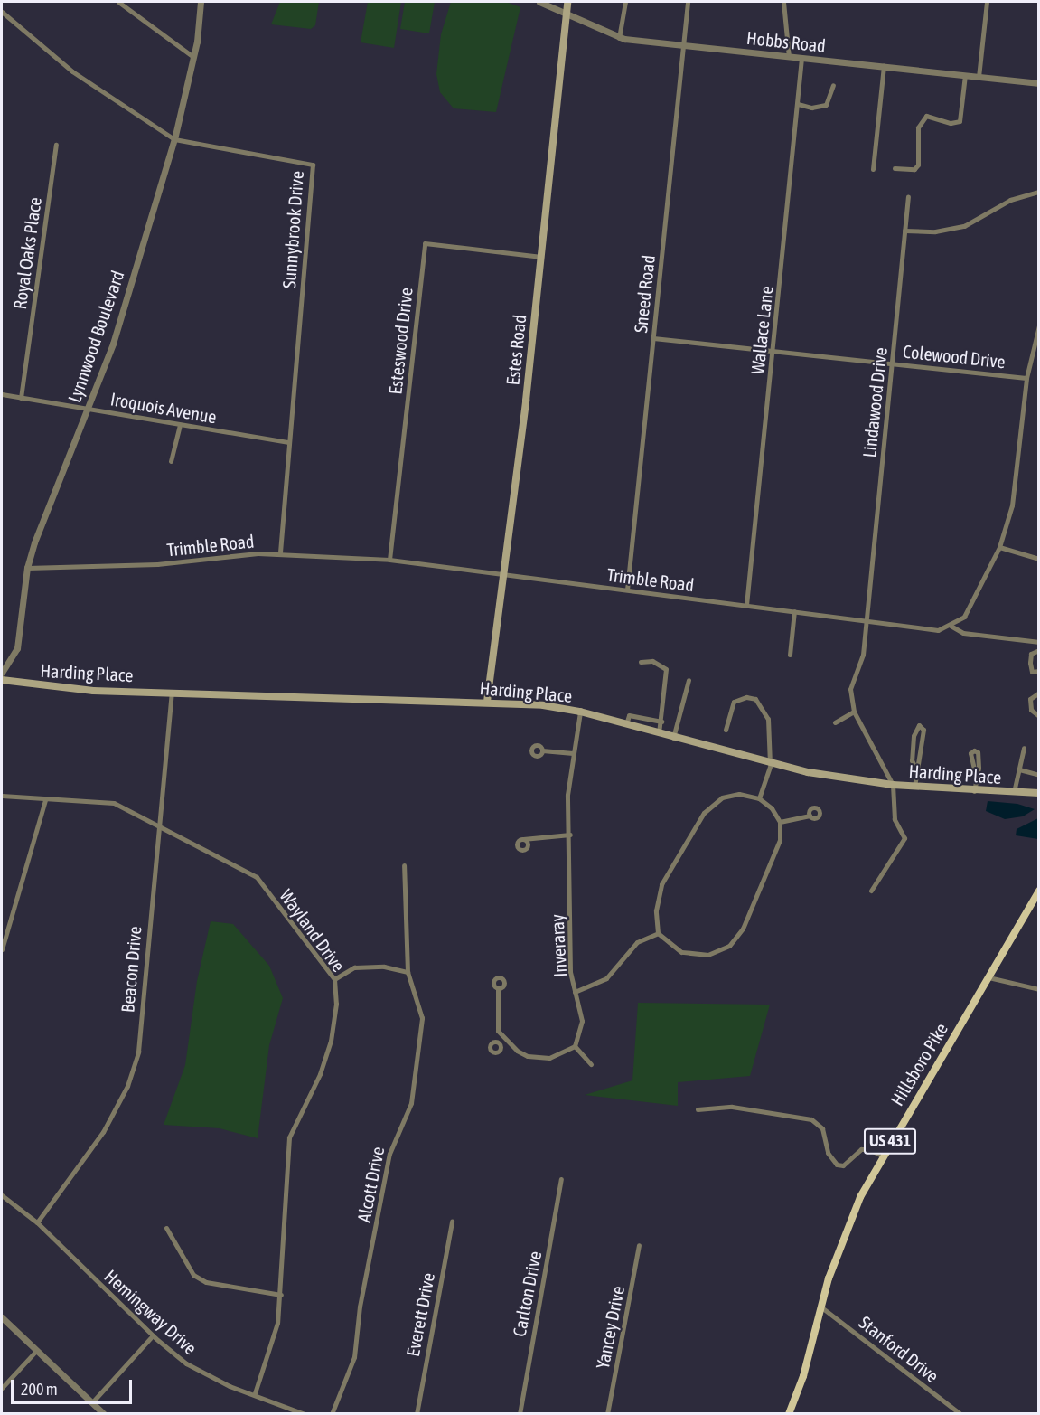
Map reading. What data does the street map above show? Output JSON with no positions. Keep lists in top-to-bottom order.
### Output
{
  "streets": {
    "main road": [
      "Estes Road",
      "Harding Place",
      "Hillsboro Pike",
      "US 431"
    ],
    "street": [
      "Hobbs Road",
      "Sunnybrook Drive",
      "Royal Oaks Place",
      "Sneed Road",
      "Wallace Lane",
      "Lynnwood Boulevard",
      "Esteswood Drive",
      "Colewood Drive",
      "Lindawood Drive",
      "Iroquois Avenue",
      "Trimble Road",
      "Wayland Drive",
      "Inveraray",
      "Beacon Drive",
      "Alcott Drive",
      "Carlton Drive",
      "Hemingway Drive",
      "Everett Drive",
      "Yancey Drive",
      "Stanford Drive"
    ]
  },
  "crossings": [
    ["Hobbs Road", "Sneed Road"],
    ["Hobbs Road", "Wallace Lane"],
    ["Hobbs Road", "Estes Road"],
    ["Sunnybrook Drive", "Lynnwood Boulevard"],
    ["Sunnybrook Drive", "Iroquois Avenue"],
    ["Sunnybrook Drive", "Trimble Road"],
    ["Royal Oaks Place", "Iroquois Avenue"],
    ["Sneed Road", "Colewood Drive"],
    ["Sneed Road", "Trimble Road"],
    ["Wallace Lane", "Colewood Drive"],
    ["Wallace Lane", "Trimble Road"],
    ["Lynnwood Boulevard", "Iroquois Avenue"],
    ["Lynnwood Boulevard", "Trimble Road"],
    ["Esteswood Drive", "Estes Road"],
    ["Esteswood Drive", "Trimble Road"],
    ["Estes Road", "Trimble Road"],
    ["Estes Road", "Harding Place"],
    ["Colewood Drive", "Lindawood Drive"],
    ["Lindawood Drive", "Trimble Road"],
    ["Harding Place", "Inveraray"],
    ["Harding Place", "Beacon Drive"],
    ["Wayland Drive", "Beacon Drive"],
    ["Wayland Drive", "Hemingway Drive"],
    ["Beacon Drive", "Hemingway Drive"],
    ["Hillsboro Pike", "Stanford Drive"]
  ],
  "scale_bar": "200 m"
}
